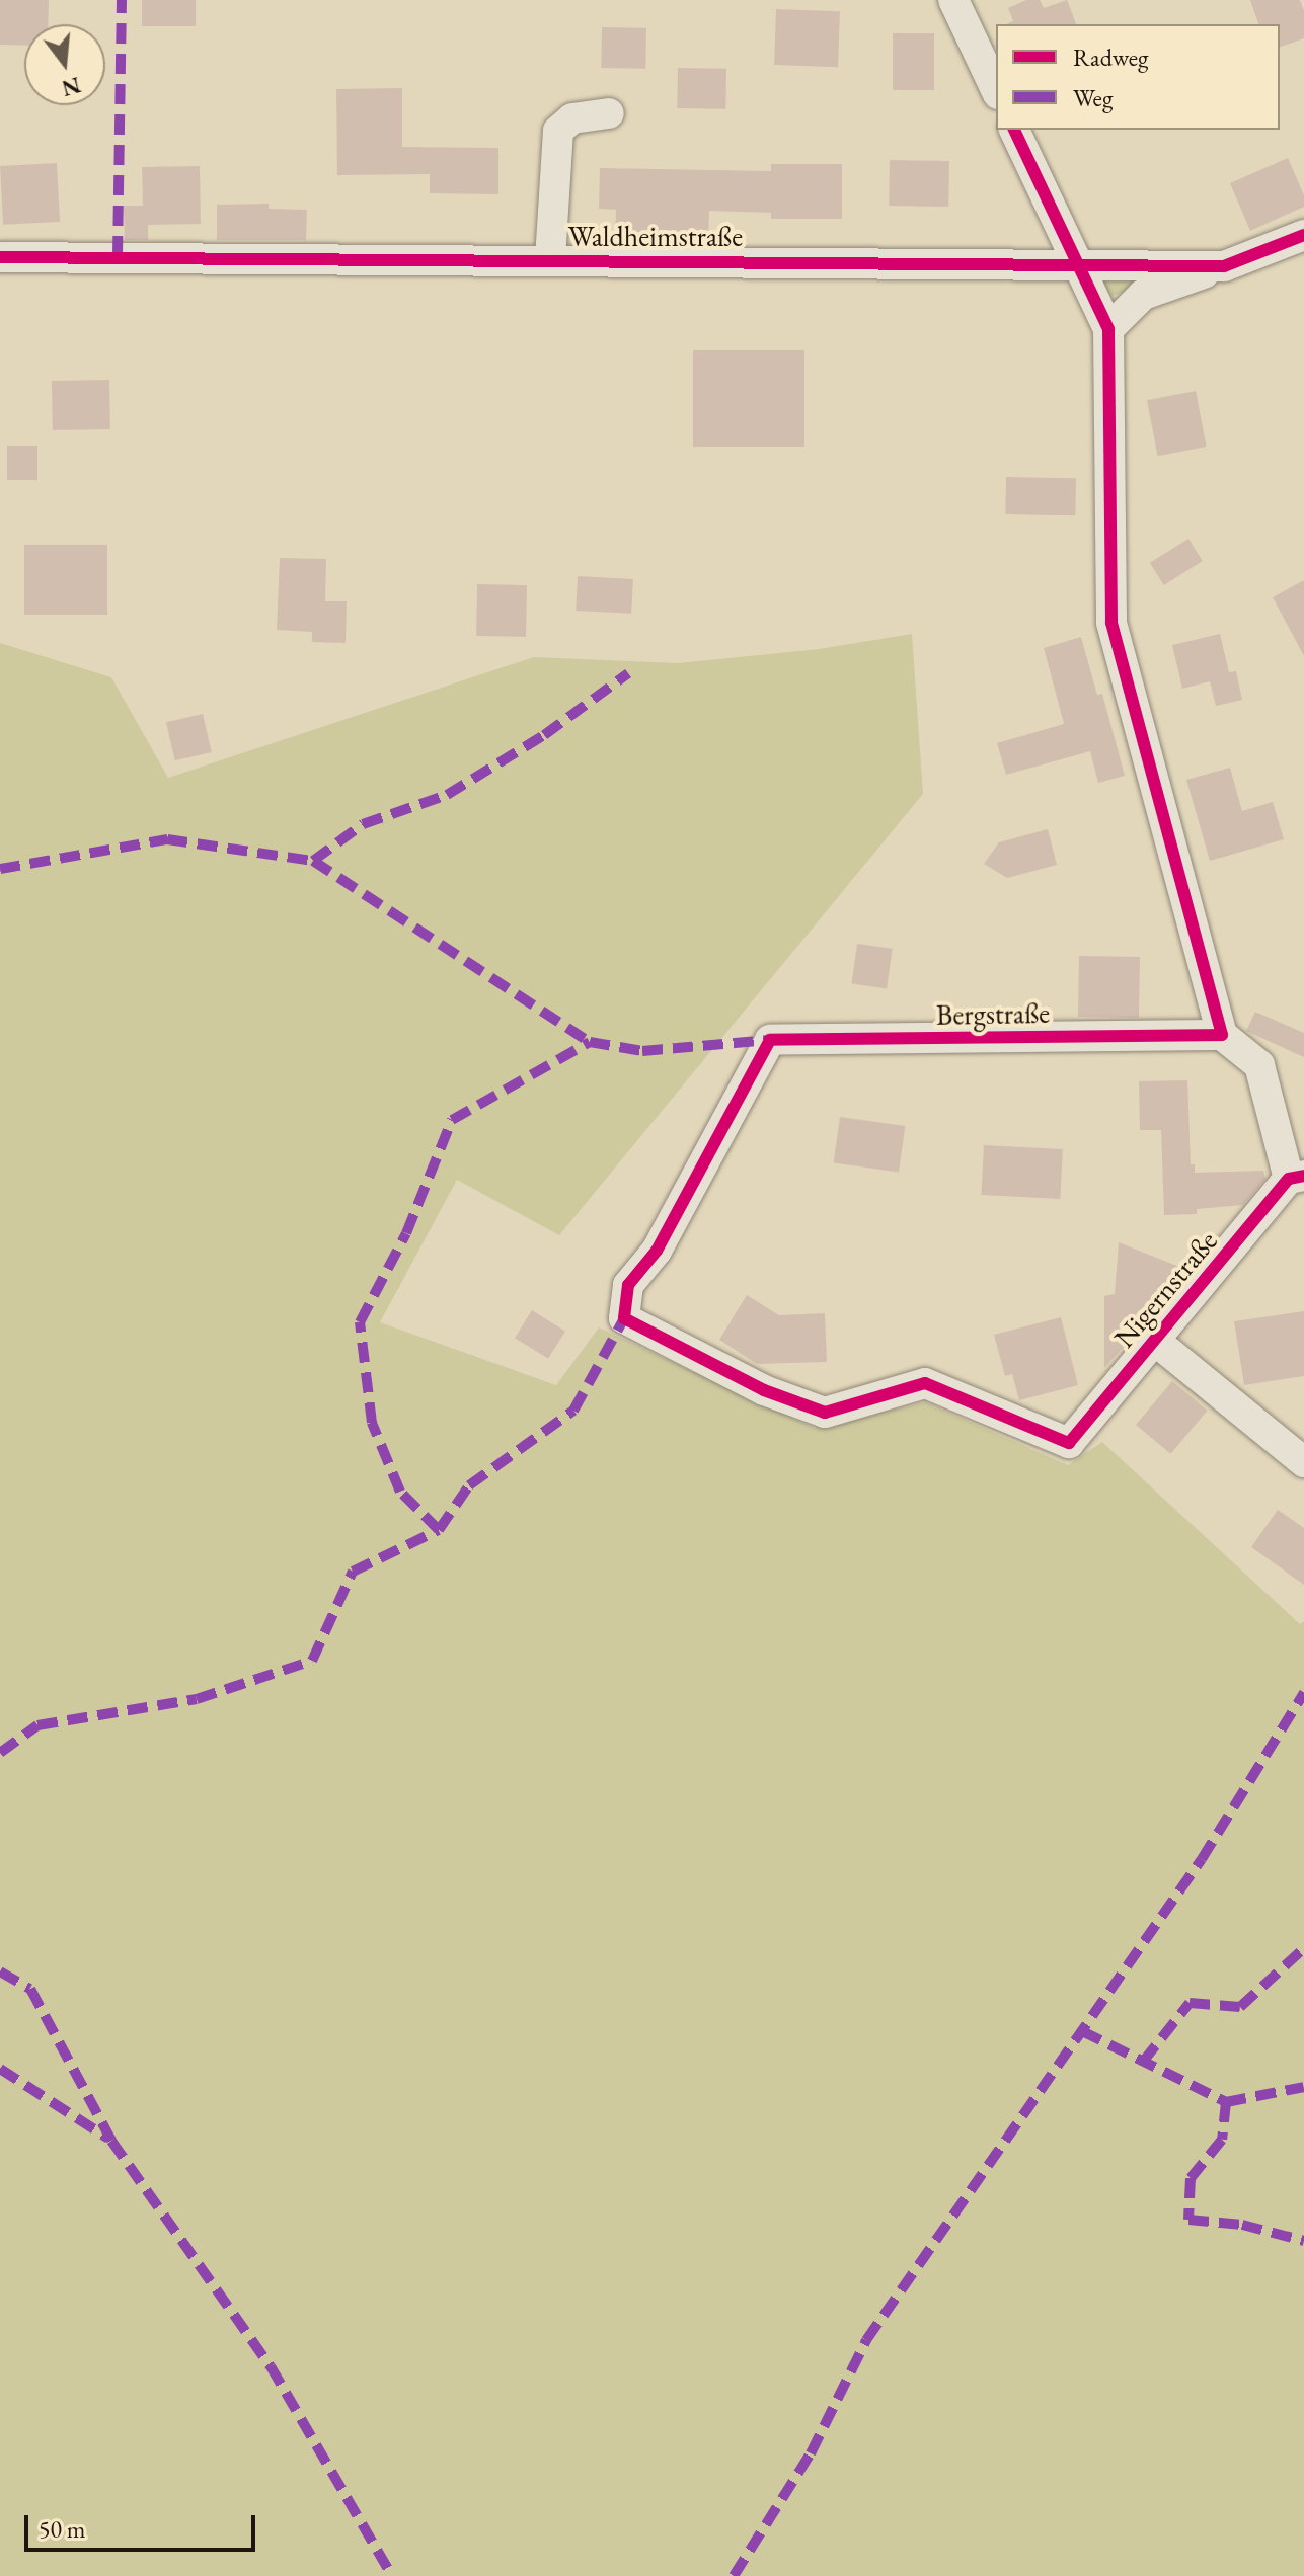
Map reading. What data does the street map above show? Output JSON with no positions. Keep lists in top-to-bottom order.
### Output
{
  "streets": {
    "street": ["Waldheimstraße", "Bergstraße", "Nigernstraße"]
  },
  "crossings": [
    ["Bergstraße", "Nigernstraße"]
  ],
  "legend": ["Radweg", "Weg"],
  "scale_bar": "50 m",
  "north": "bottom"
}
